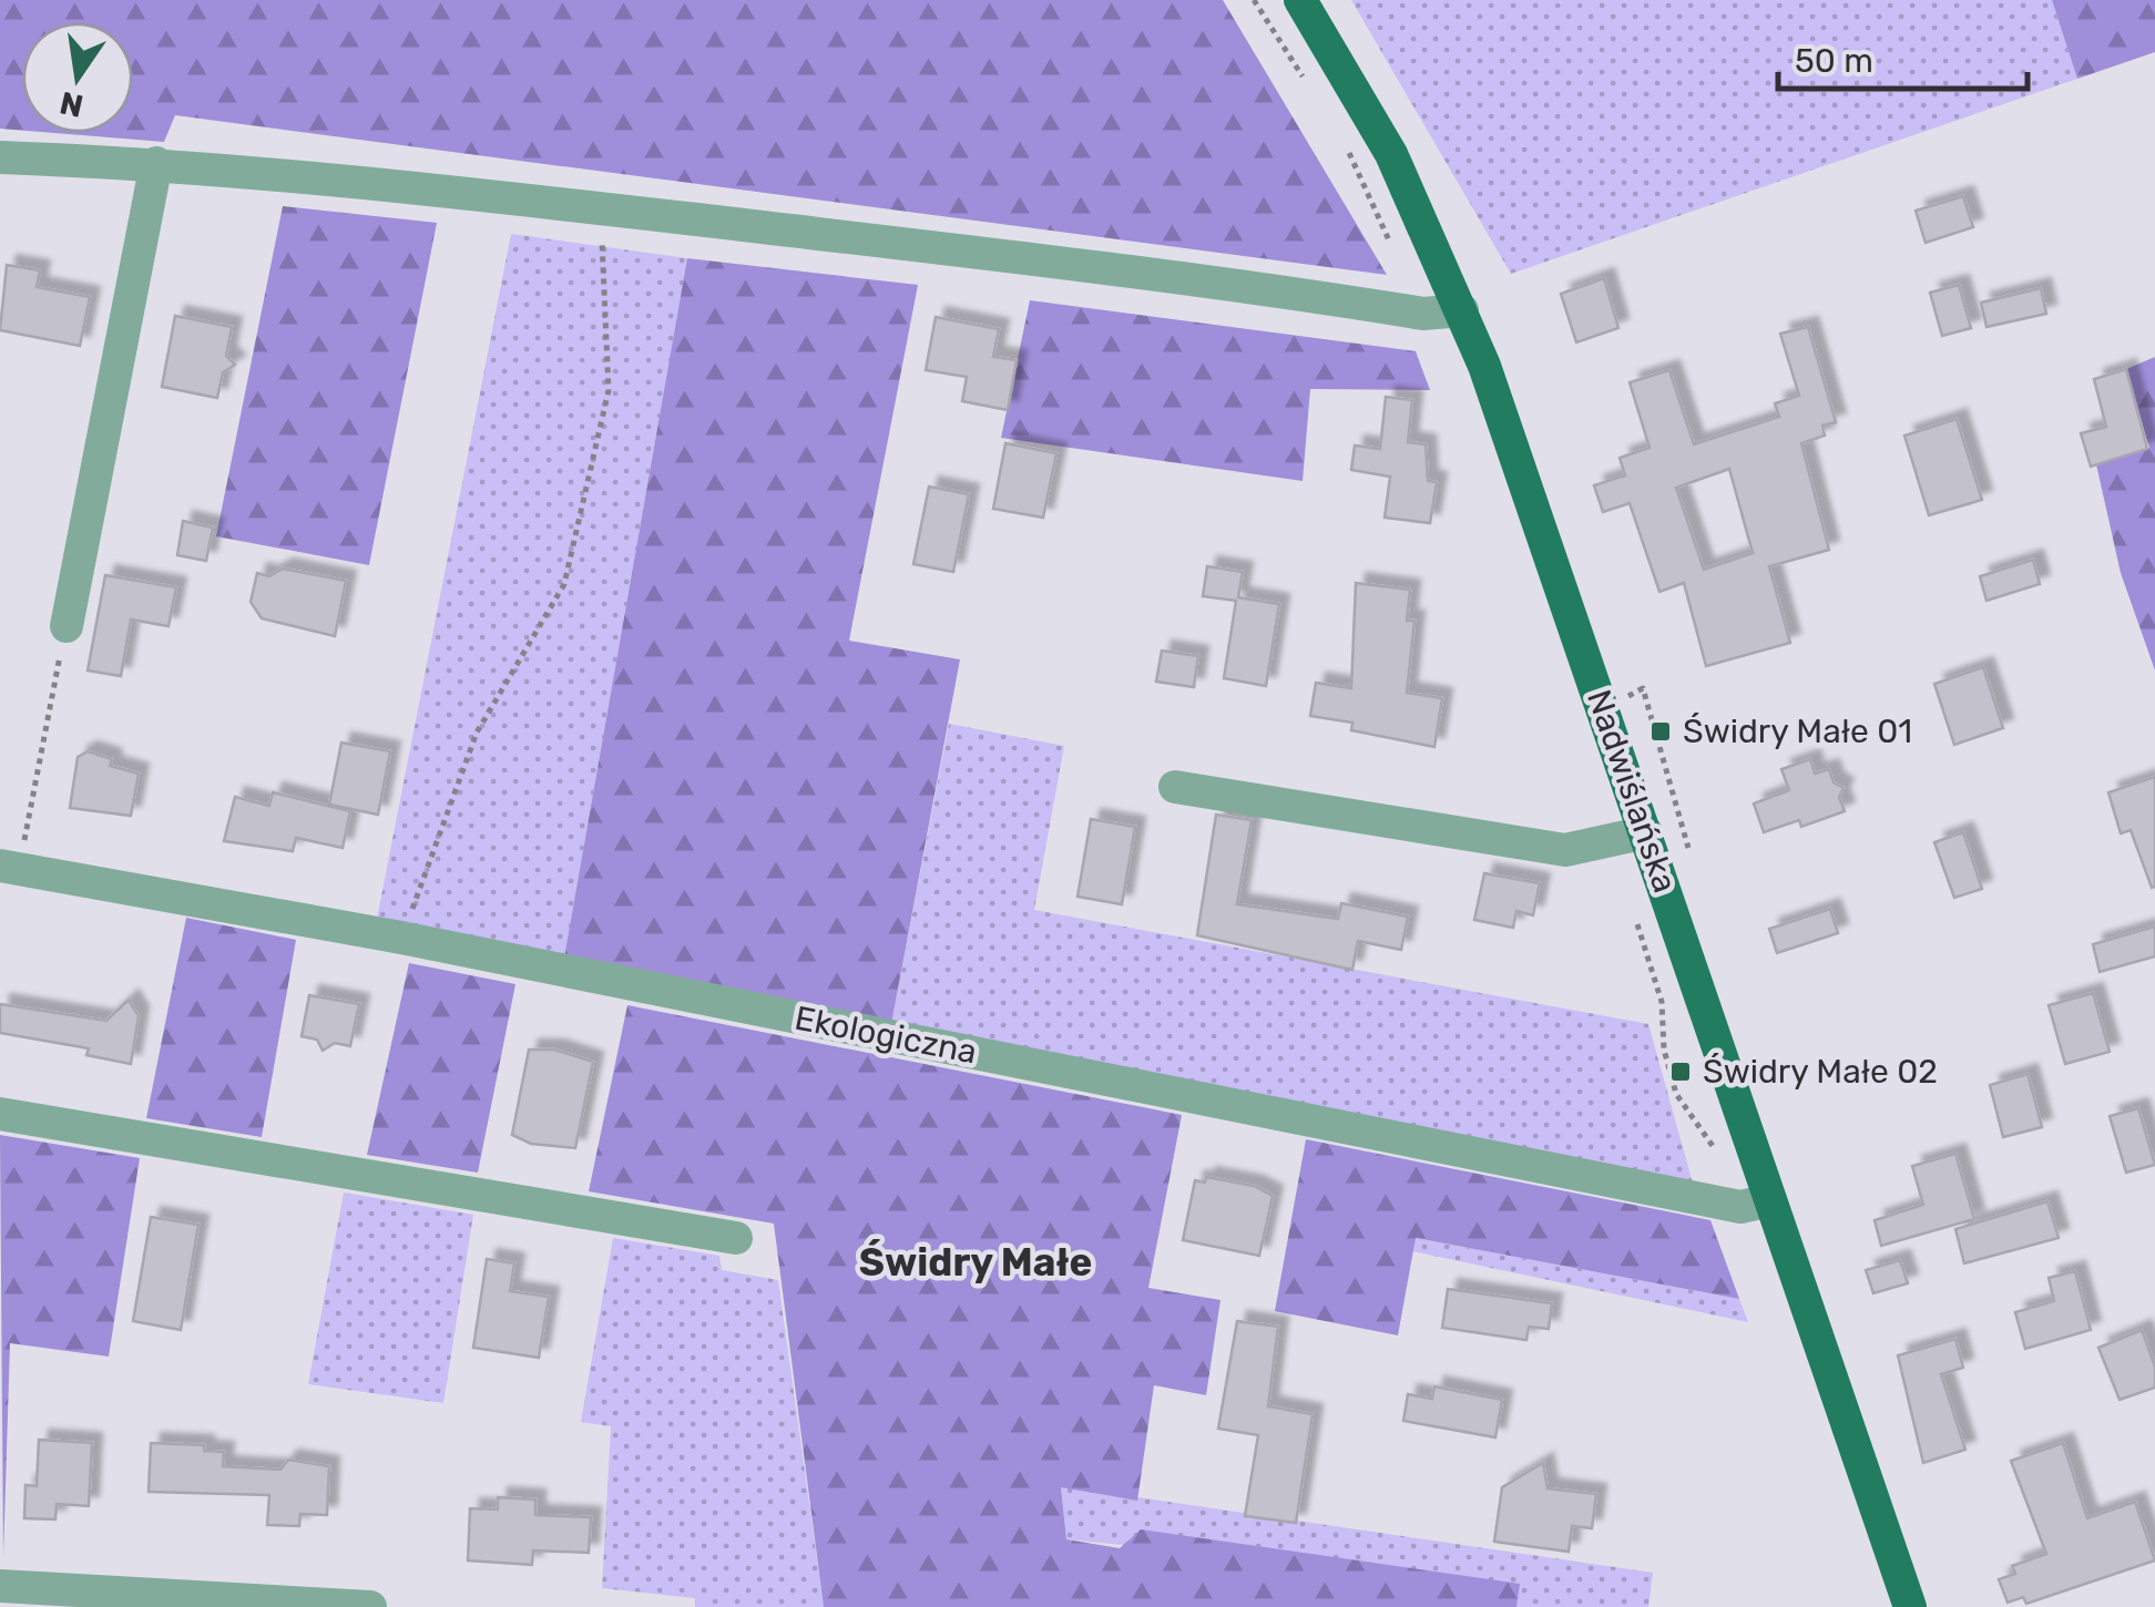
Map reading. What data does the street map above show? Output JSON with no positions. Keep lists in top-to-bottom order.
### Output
{
  "streets": {
    "main road": ["Nadwiślańska"],
    "street": ["Ekologiczna"]
  },
  "crossings": [
    ["Nadwiślańska", "Ekologiczna"]
  ],
  "districts": ["Świdry Małe"],
  "places": {
    "transit": ["Świdry Małe 01", "Świdry Małe 02"]
  },
  "scale_bar": "50 m",
  "north": "bottom"
}
